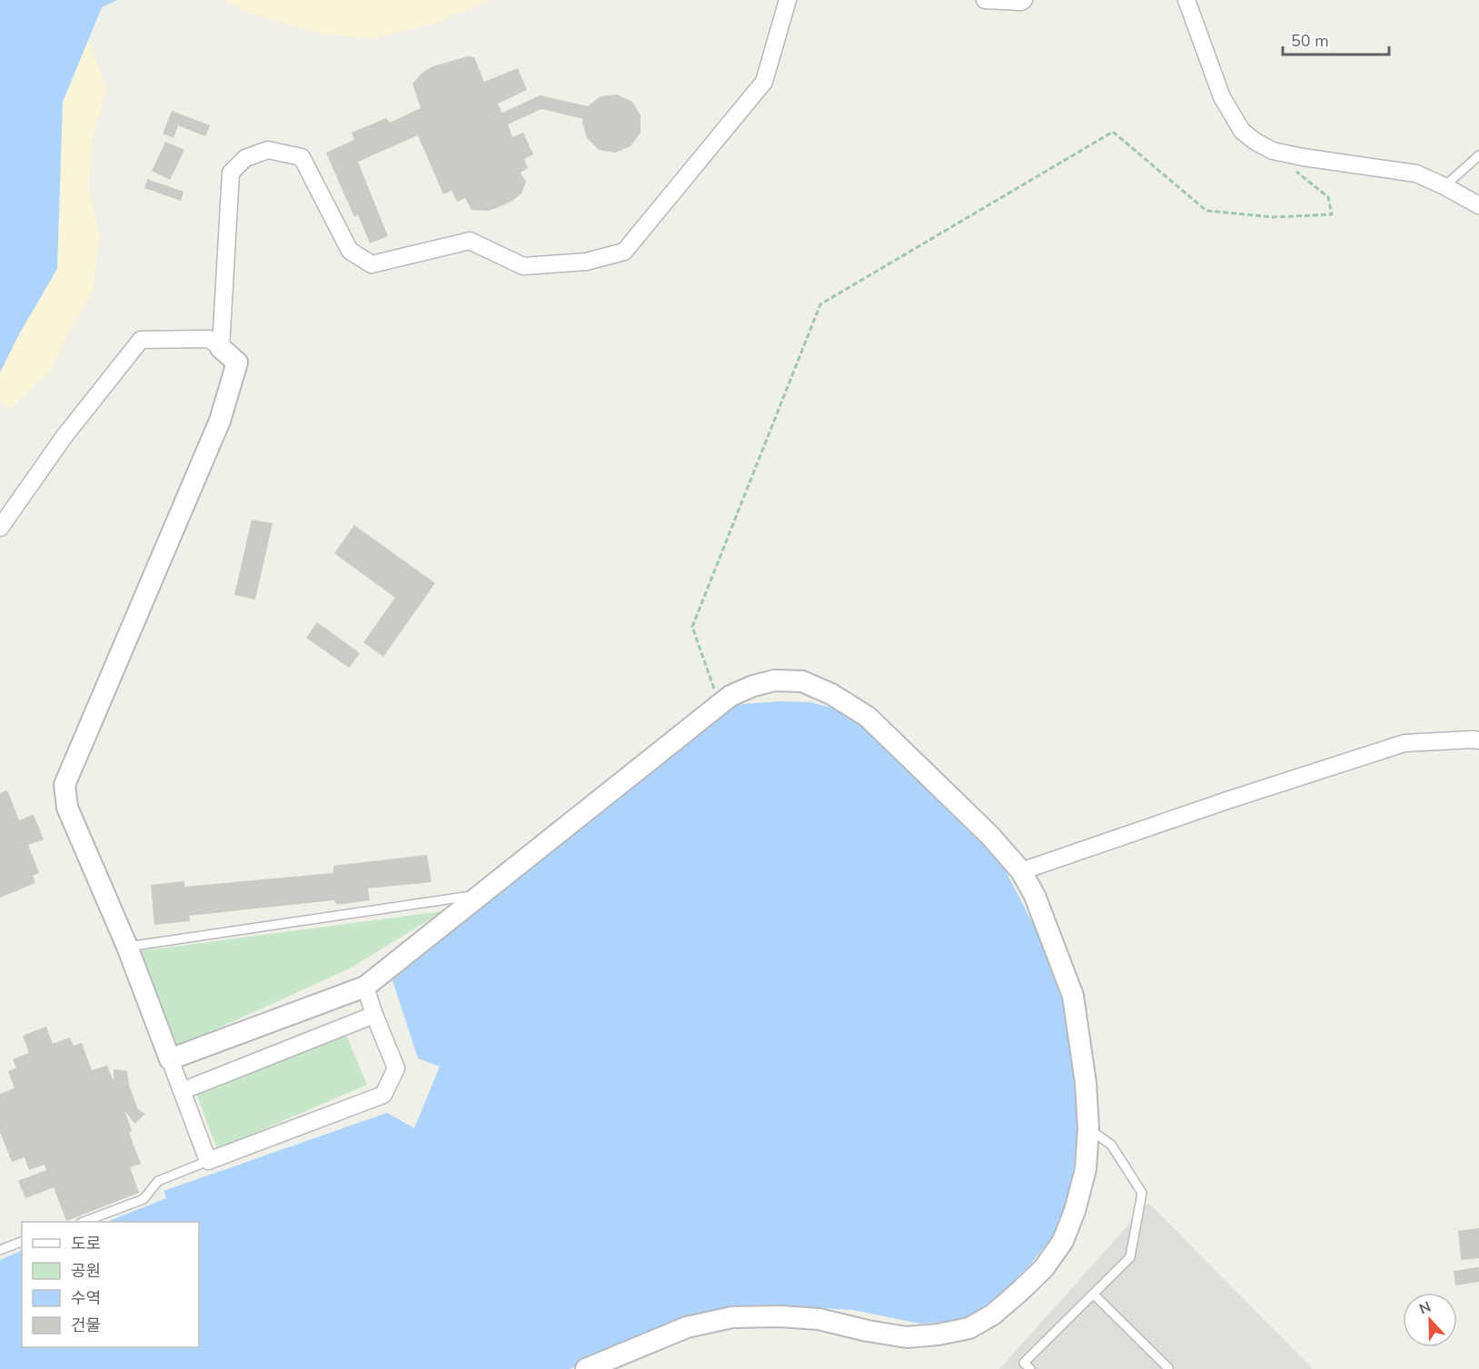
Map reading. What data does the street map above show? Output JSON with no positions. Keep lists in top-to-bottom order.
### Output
{
  "legend": [
    "도로",
    "공원",
    "수역",
    "건물"
  ],
  "scale_bar": "50 m",
  "north": "top"
}
